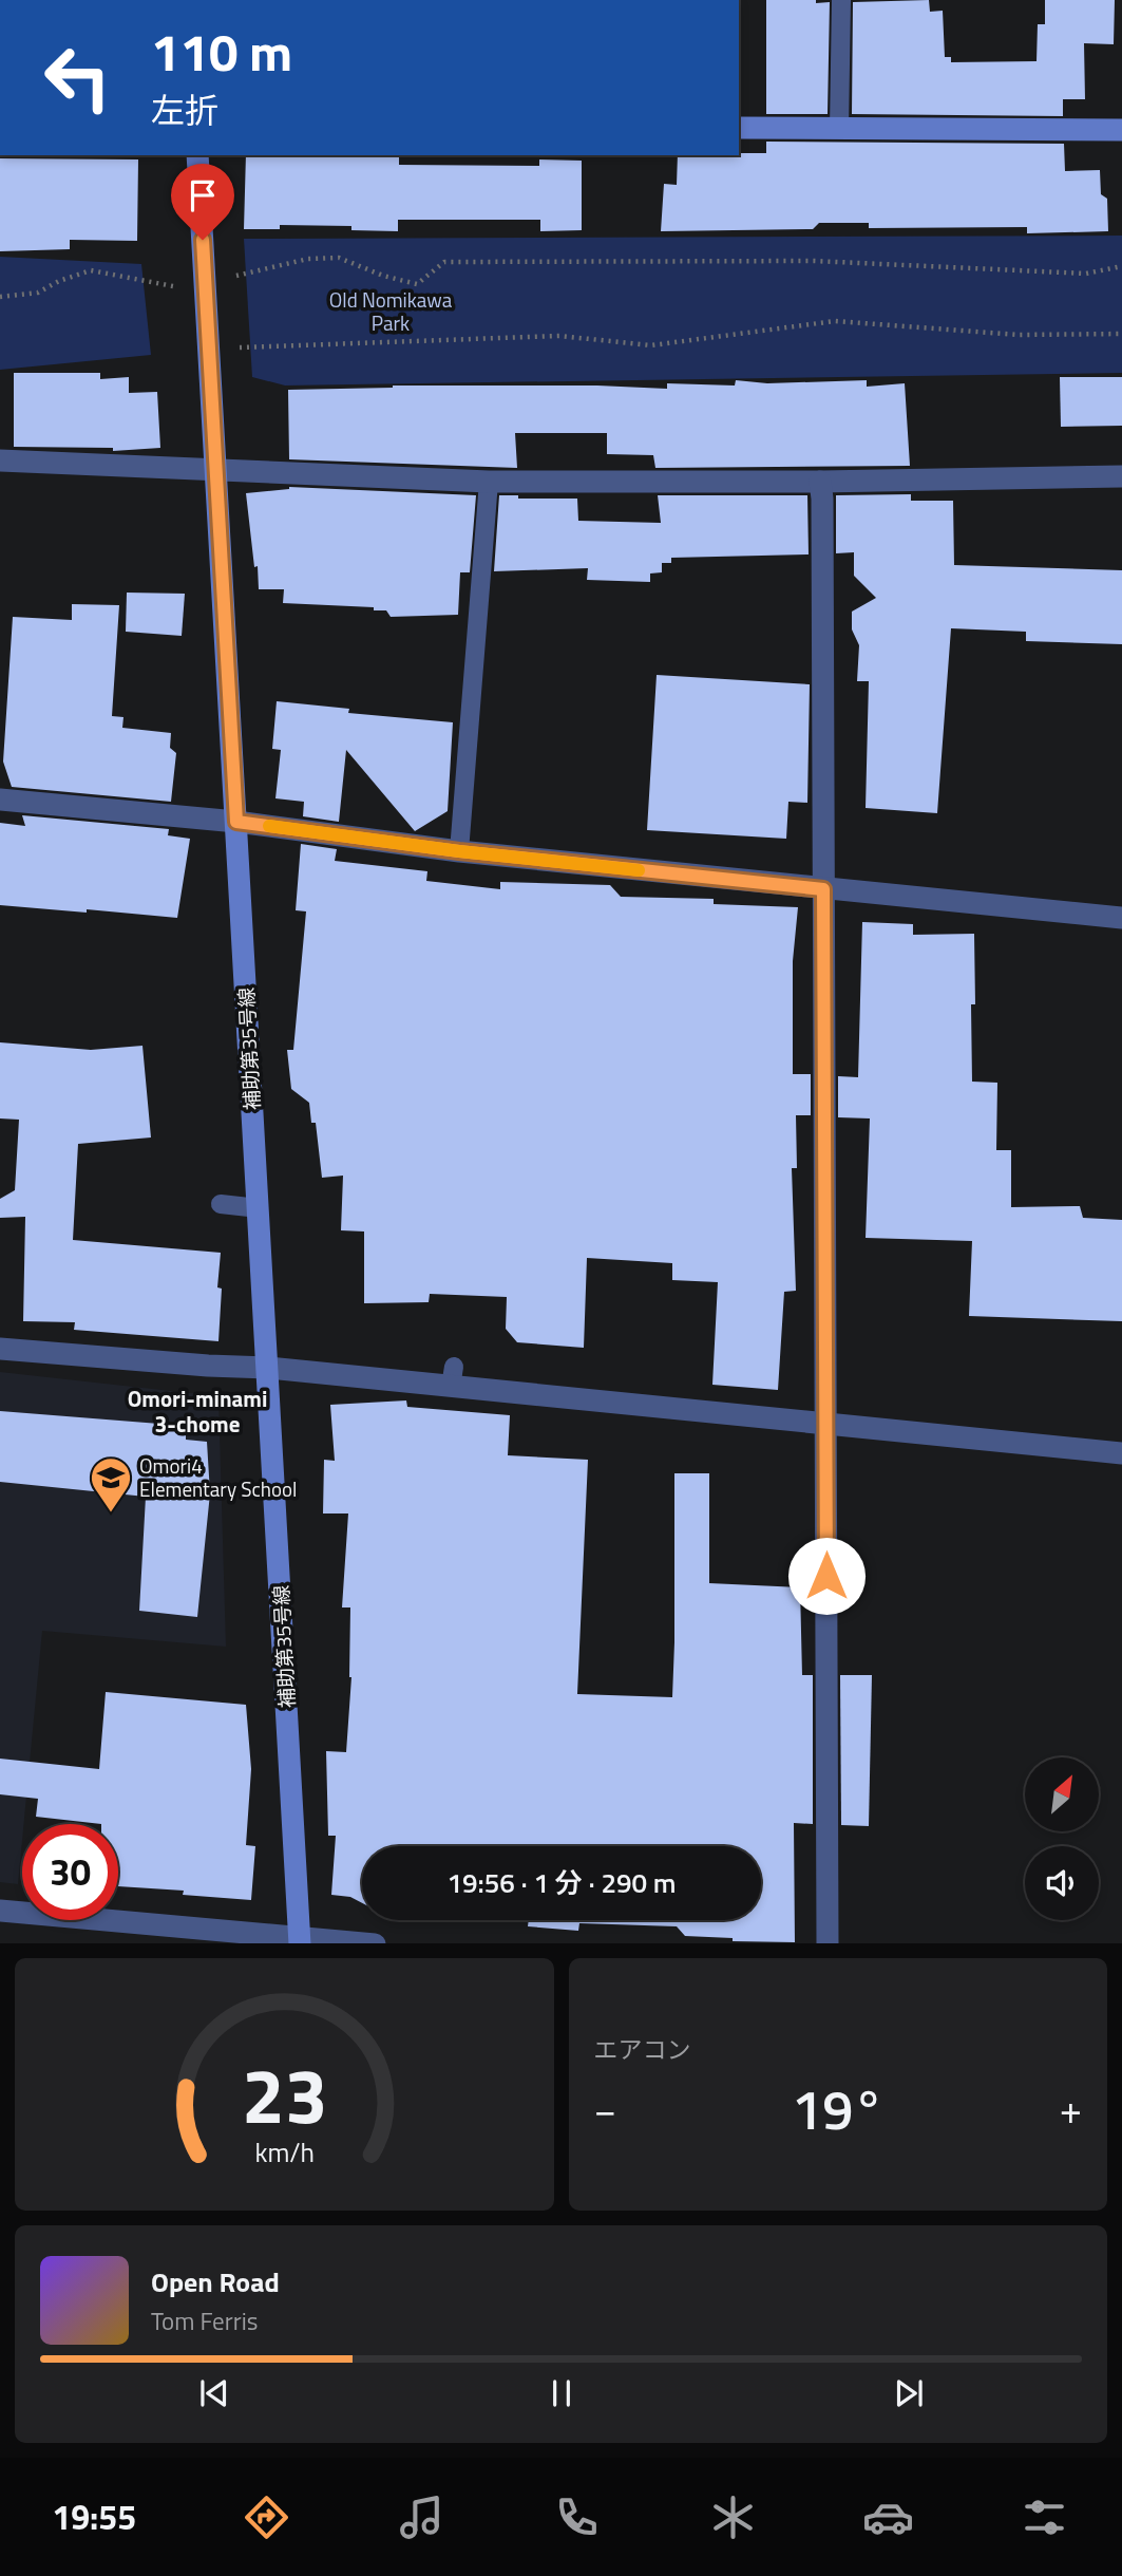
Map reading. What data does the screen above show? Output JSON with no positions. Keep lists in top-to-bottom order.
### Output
{
  "streets": {
    "street": ["補助第35号線"]
  },
  "districts": ["Omori-minami 3-chome"],
  "parks": ["Old Nomikawa Park"],
  "places": {
    "school or university": ["Omori4 Elementary School"]
  },
  "north": "top right",
  "page": {
    "turn": ["110 m", "左折"],
    "limit": "30",
    "trip": "19:56 · 1 分 · 290 m",
    "tile": "エアコン",
    "heat": ["−", "19°", "+"],
    "song": ["Open Road", "Tom Ferris"],
    "tabs": "19:55",
    "gauge": ["23", "km/h"]
  }
}
